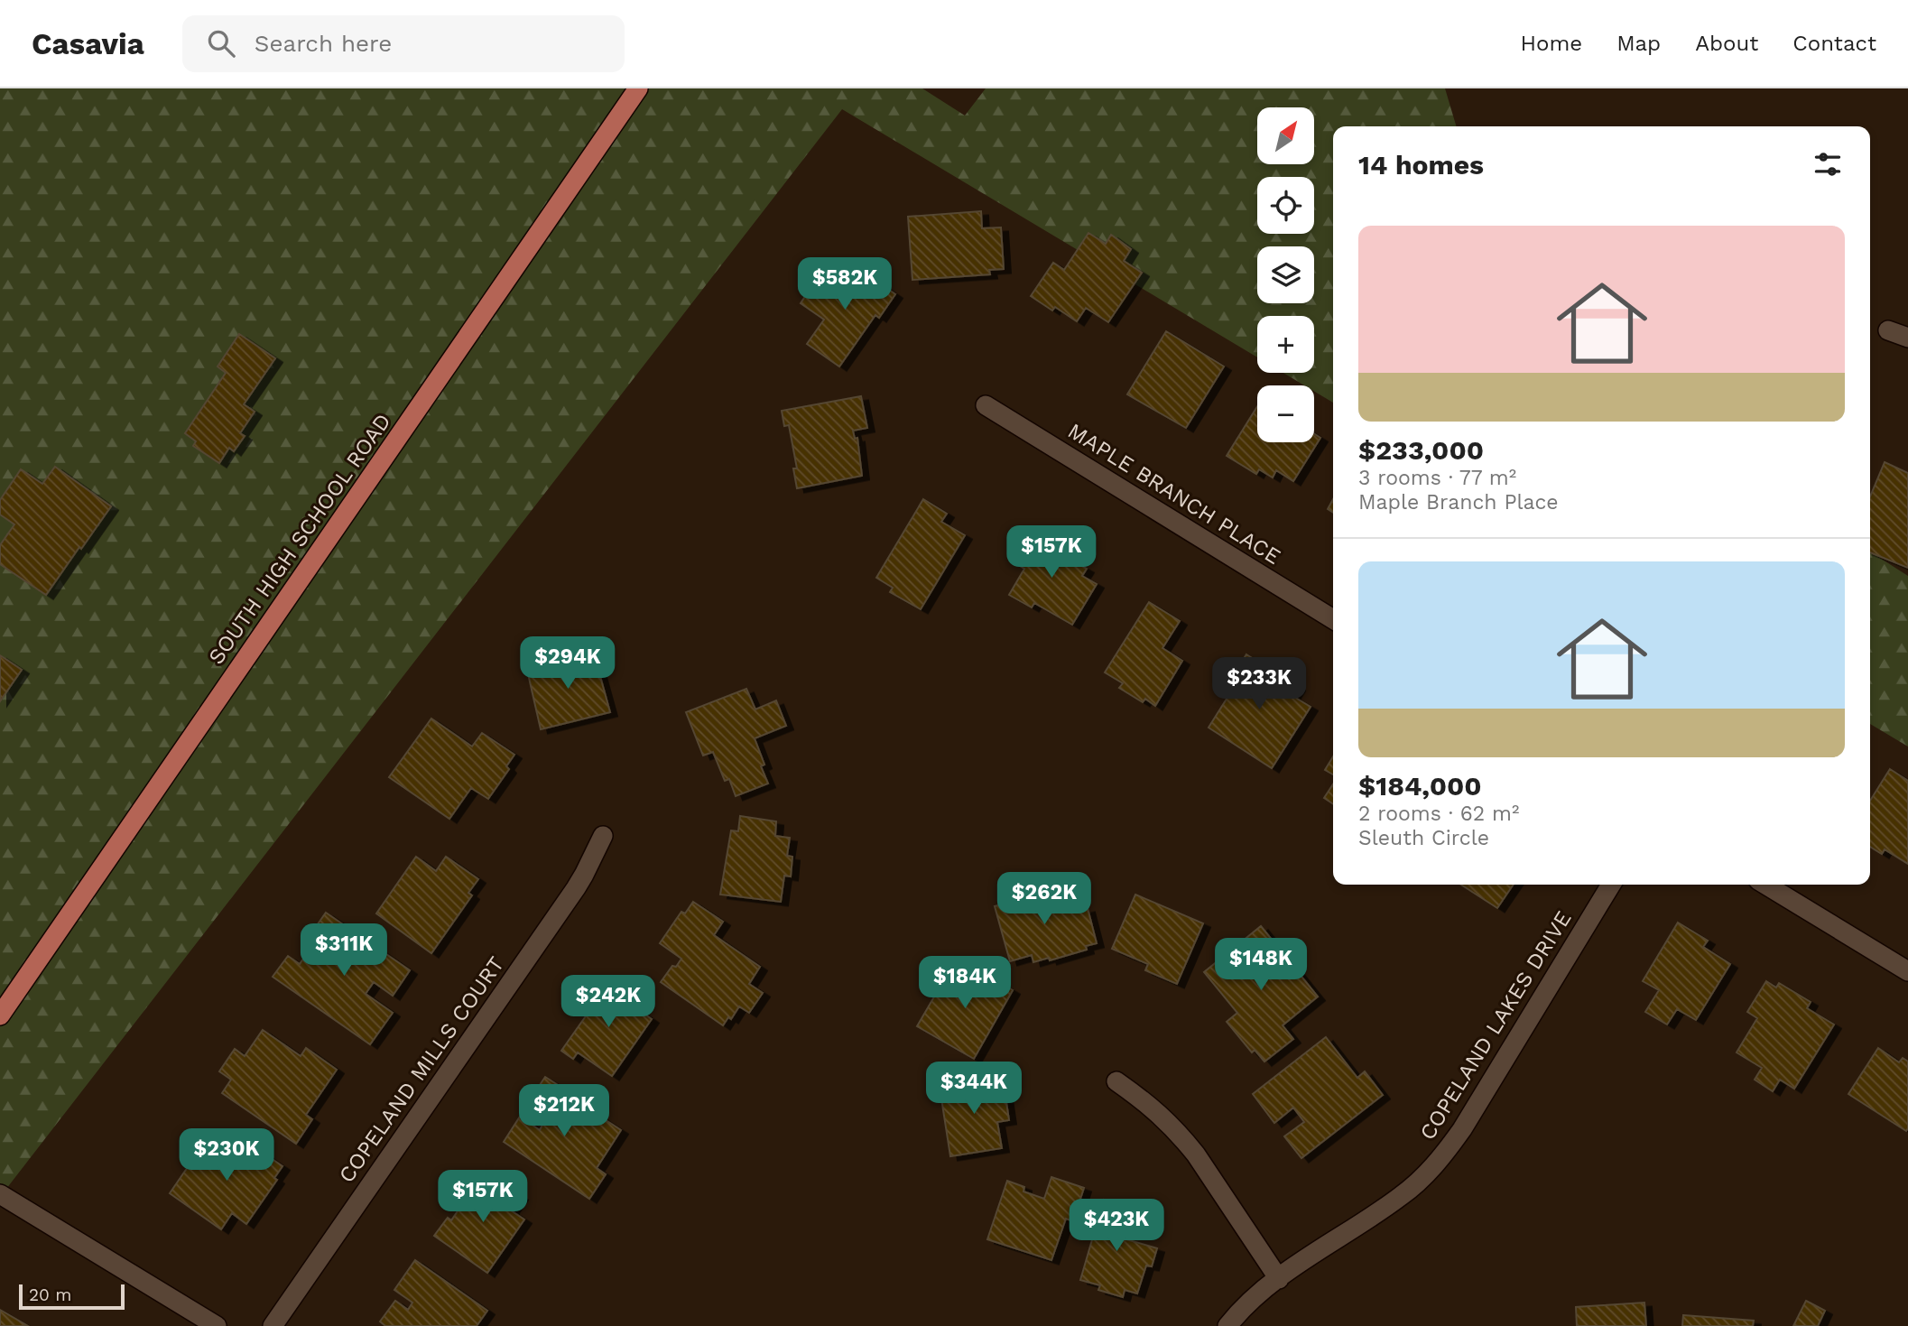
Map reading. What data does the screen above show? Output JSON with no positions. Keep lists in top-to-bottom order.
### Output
{
  "streets": {
    "main road": ["SOUTH HIGH SCHOOL ROAD"],
    "street": ["MAPLE BRANCH PLACE", "COPELAND LAKES DRIVE", "COPELAND MILLS COURT"]
  },
  "scale_bar": "20 m",
  "north": "top right",
  "page": {
    "header": "Casavia",
    "search": "Search here",
    "nav": [
      "Home",
      "Map",
      "About",
      "Contact"
    ],
    "map_buttons": ["+", "−"],
    "heading": "14 homes",
    "list": [
      {
        "name": "$233,000",
        "note": "3 rooms · 77 m² · Maple Branch Place"
      },
      {
        "name": "$184,000",
        "note": "2 rooms · 62 m² · Sleuth Circle"
      }
    ],
    "price": [
      "$582K",
      "$157K",
      "$294K",
      "$233K",
      "$262K",
      "$311K",
      "$148K",
      "$184K",
      "$242K",
      "$344K",
      "$212K",
      "$230K",
      "$157K",
      "$423K"
    ],
    "scale": "20 m"
  }
}
